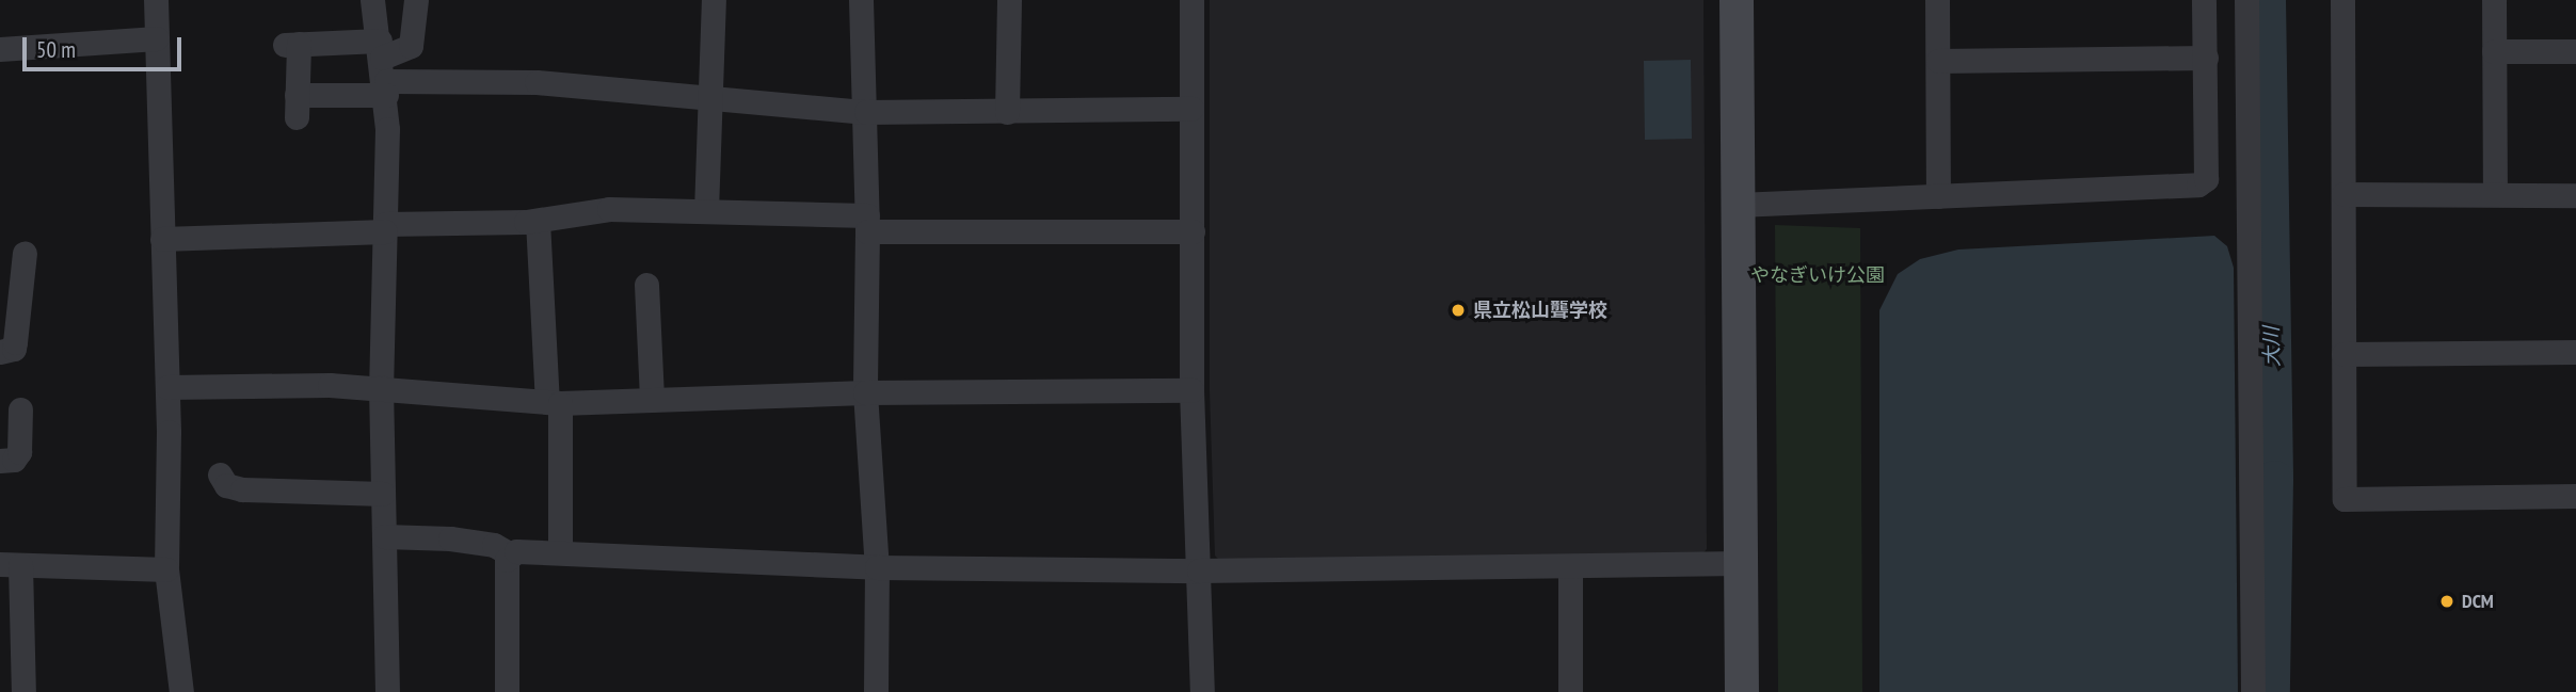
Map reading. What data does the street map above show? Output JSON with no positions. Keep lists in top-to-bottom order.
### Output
{
  "water": ["大川"],
  "parks": ["やなぎいけ公園"],
  "places": ["県立松山聾学校", "DCM"],
  "scale_bar": "50 m"
}
